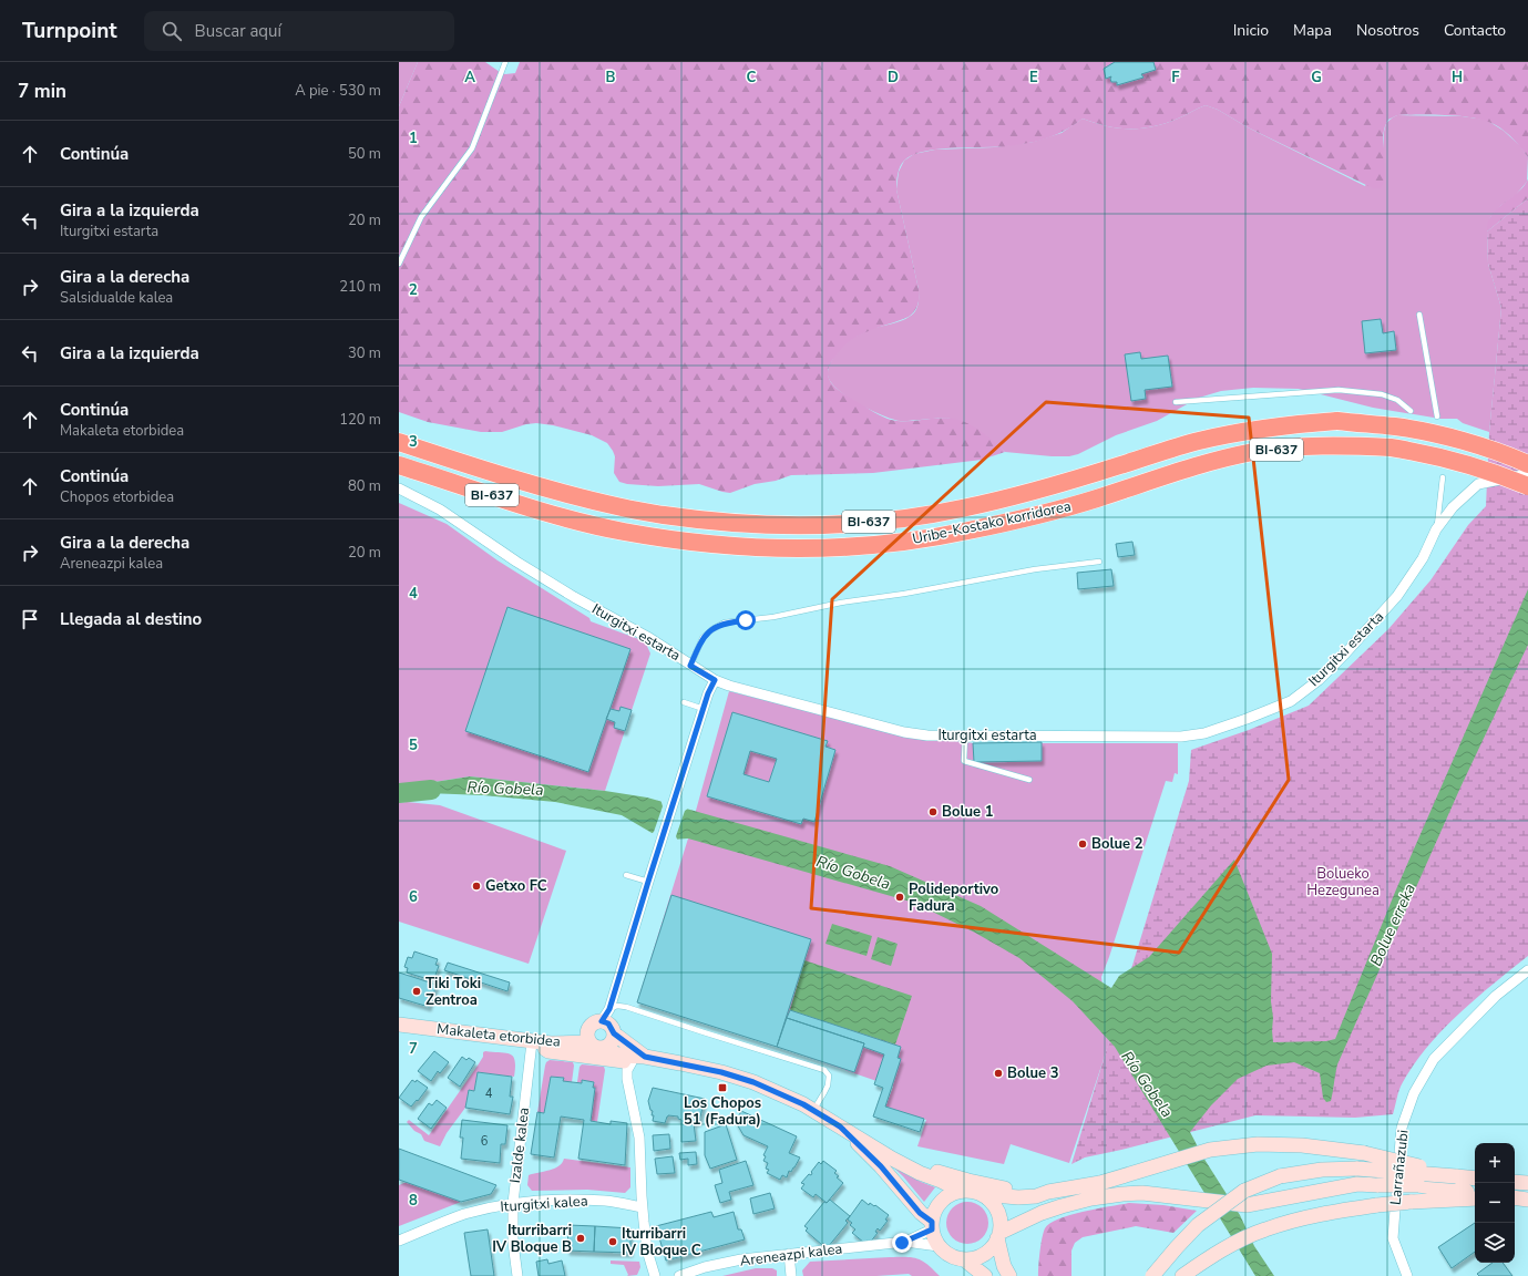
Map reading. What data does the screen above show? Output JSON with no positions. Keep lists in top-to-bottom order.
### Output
{
  "streets": {
    "highway": ["BI-637", "Uribe-Kostako korridorea"],
    "street": [
      "Iturgitxi estarta",
      "Makaleta etorbidea",
      "Izalde kalea",
      "Larrañazubi",
      "Iturgitxi kalea",
      "Areneazpi kalea"
    ]
  },
  "crossings": [
    ["Makaleta etorbidea", "Izalde kalea"],
    ["Izalde kalea", "Iturgitxi kalea"]
  ],
  "water": ["Río Gobela", "Bolue erreka"],
  "parks": ["Bolueko Hezegunea"],
  "places": {
    "other": [
      "Bolue 1",
      "Bolue 2",
      "Getxo FC",
      "Polideportivo Fadura",
      "Tiki Toki Zentroa",
      "Bolue 3",
      "Iturribarri IV Bloque B",
      "Iturribarri IV Bloque C"
    ],
    "transit": ["Los Chopos 51 (Fadura)"]
  },
  "house_numbers": ["4", "6"],
  "page": {
    "header": "Turnpoint",
    "search": "Buscar aquí",
    "nav": [
      "Inicio",
      "Mapa",
      "Nosotros",
      "Contacto"
    ],
    "heading": ["7 min", "A pie · 530 m"],
    "list": [
      ["Continúa", "50 m"],
      ["Gira a la izquierda", "Iturgitxi estarta", "20 m"],
      ["Gira a la derecha", "Salsidualde kalea", "210 m"],
      ["Gira a la izquierda", "30 m"],
      ["Continúa", "Makaleta etorbidea", "120 m"],
      ["Continúa", "Chopos etorbidea", "80 m"],
      ["Gira a la derecha", "Areneazpi kalea", "20 m"],
      "Llegada al destino"
    ],
    "map_buttons": ["+", "−"]
  },
  "grid": {
    "columns": [
      "A",
      "B",
      "C",
      "D",
      "E",
      "F",
      "G",
      "H"
    ],
    "rows": [
      "1",
      "2",
      "3",
      "4",
      "5",
      "6",
      "7",
      "8"
    ]
  }
}
